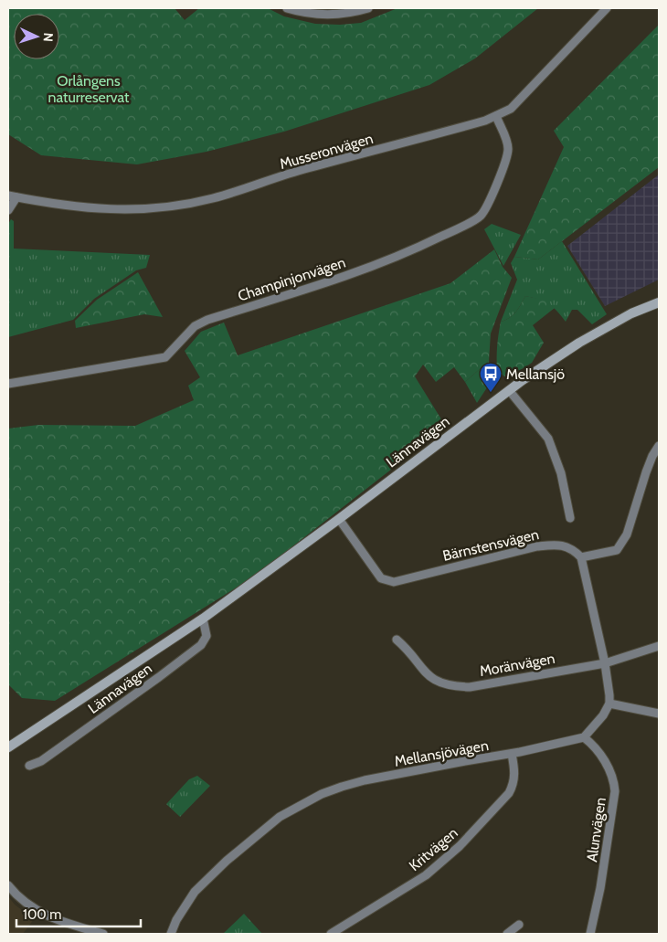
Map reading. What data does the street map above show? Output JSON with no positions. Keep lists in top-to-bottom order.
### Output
{
  "streets": {
    "main road": ["Lännavägen"],
    "street": [
      "Musseronvägen",
      "Champinjonvägen",
      "Bärnstensvägen",
      "Moränvägen",
      "Mellansjövägen",
      "Alunvägen",
      "Kritvägen"
    ]
  },
  "crossings": [
    ["Musseronvägen", "Champinjonvägen"],
    ["Lännavägen", "Bärnstensvägen"],
    ["Mellansjövägen", "Alunvägen"],
    ["Mellansjövägen", "Kritvägen"]
  ],
  "parks": ["Orlångens naturreservat"],
  "places": {
    "bus stop": ["Mellansjö"]
  },
  "scale_bar": "100 m",
  "north": "right"
}
